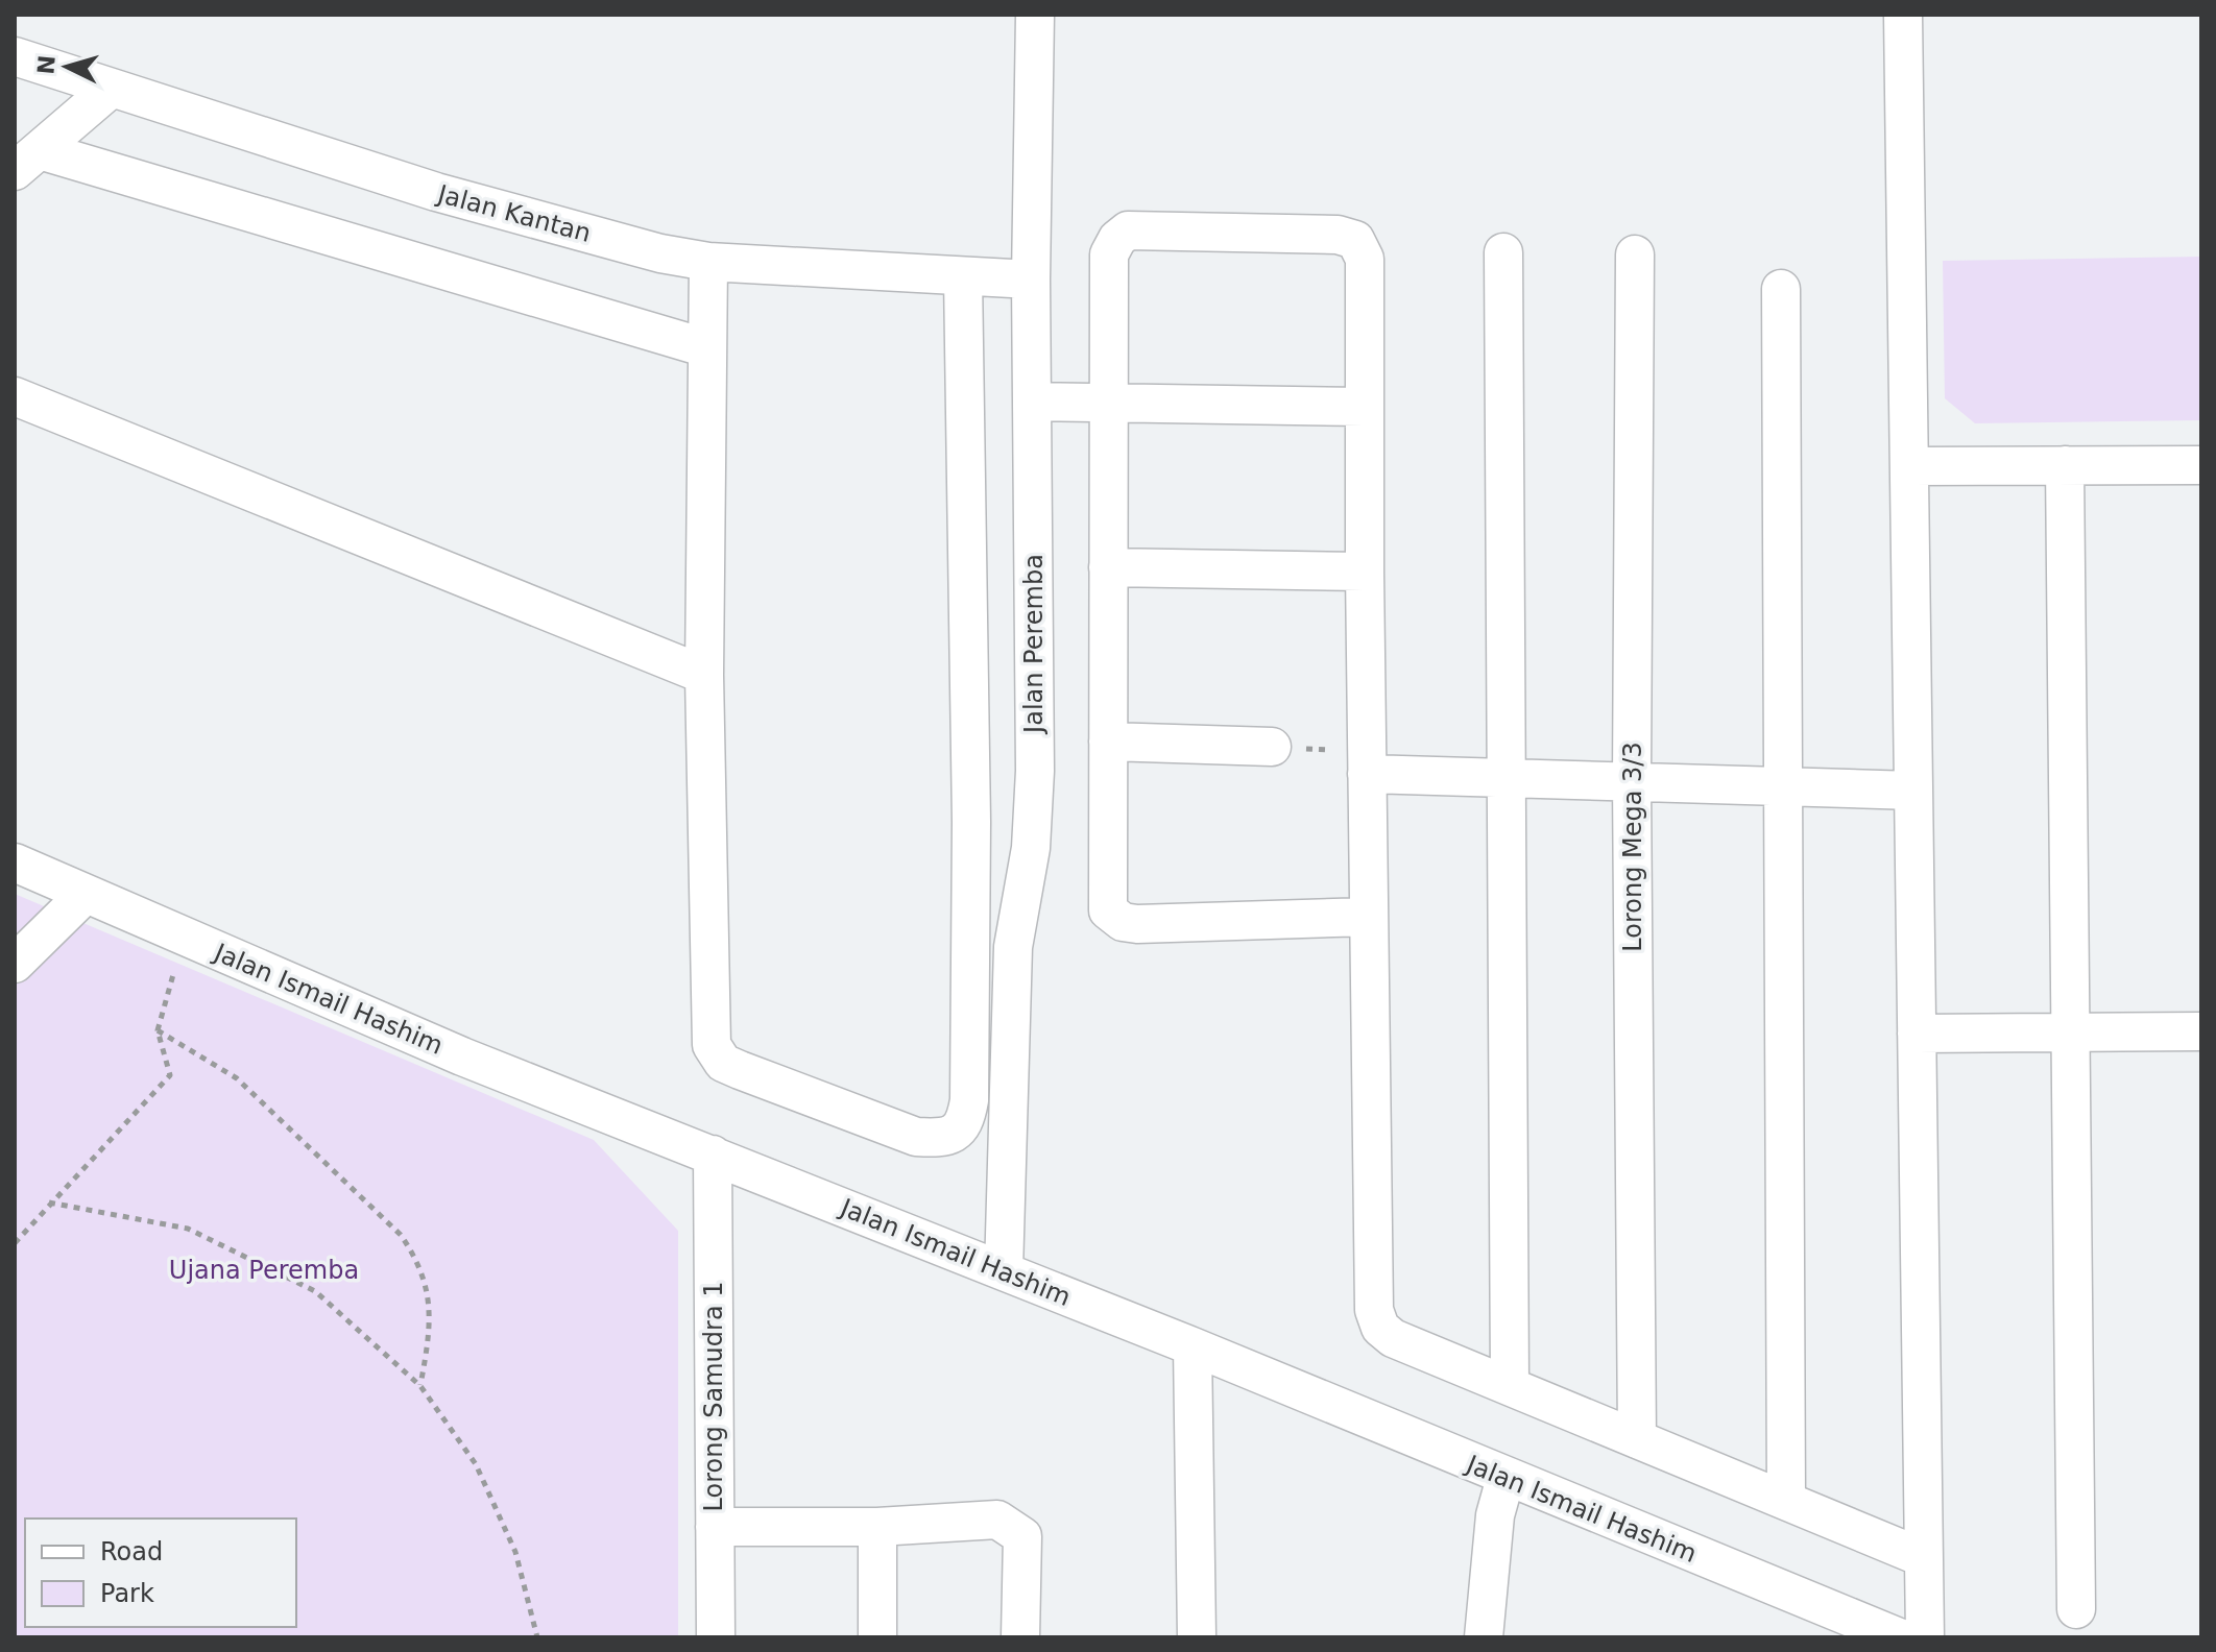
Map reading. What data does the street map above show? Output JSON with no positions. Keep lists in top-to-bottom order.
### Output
{
  "streets": {
    "street": [
      "Jalan Kantan",
      "Jalan Peremba",
      "Lorong Mega 3/3",
      "Jalan Ismail Hashim",
      "Lorong Samudra 1"
    ]
  },
  "crossings": [
    ["Jalan Kantan", "Jalan Peremba"],
    ["Jalan Peremba", "Jalan Ismail Hashim"],
    ["Jalan Ismail Hashim", "Lorong Samudra 1"]
  ],
  "parks": ["Ujana Peremba"],
  "legend": ["Road", "Park"],
  "north": "left"
}
